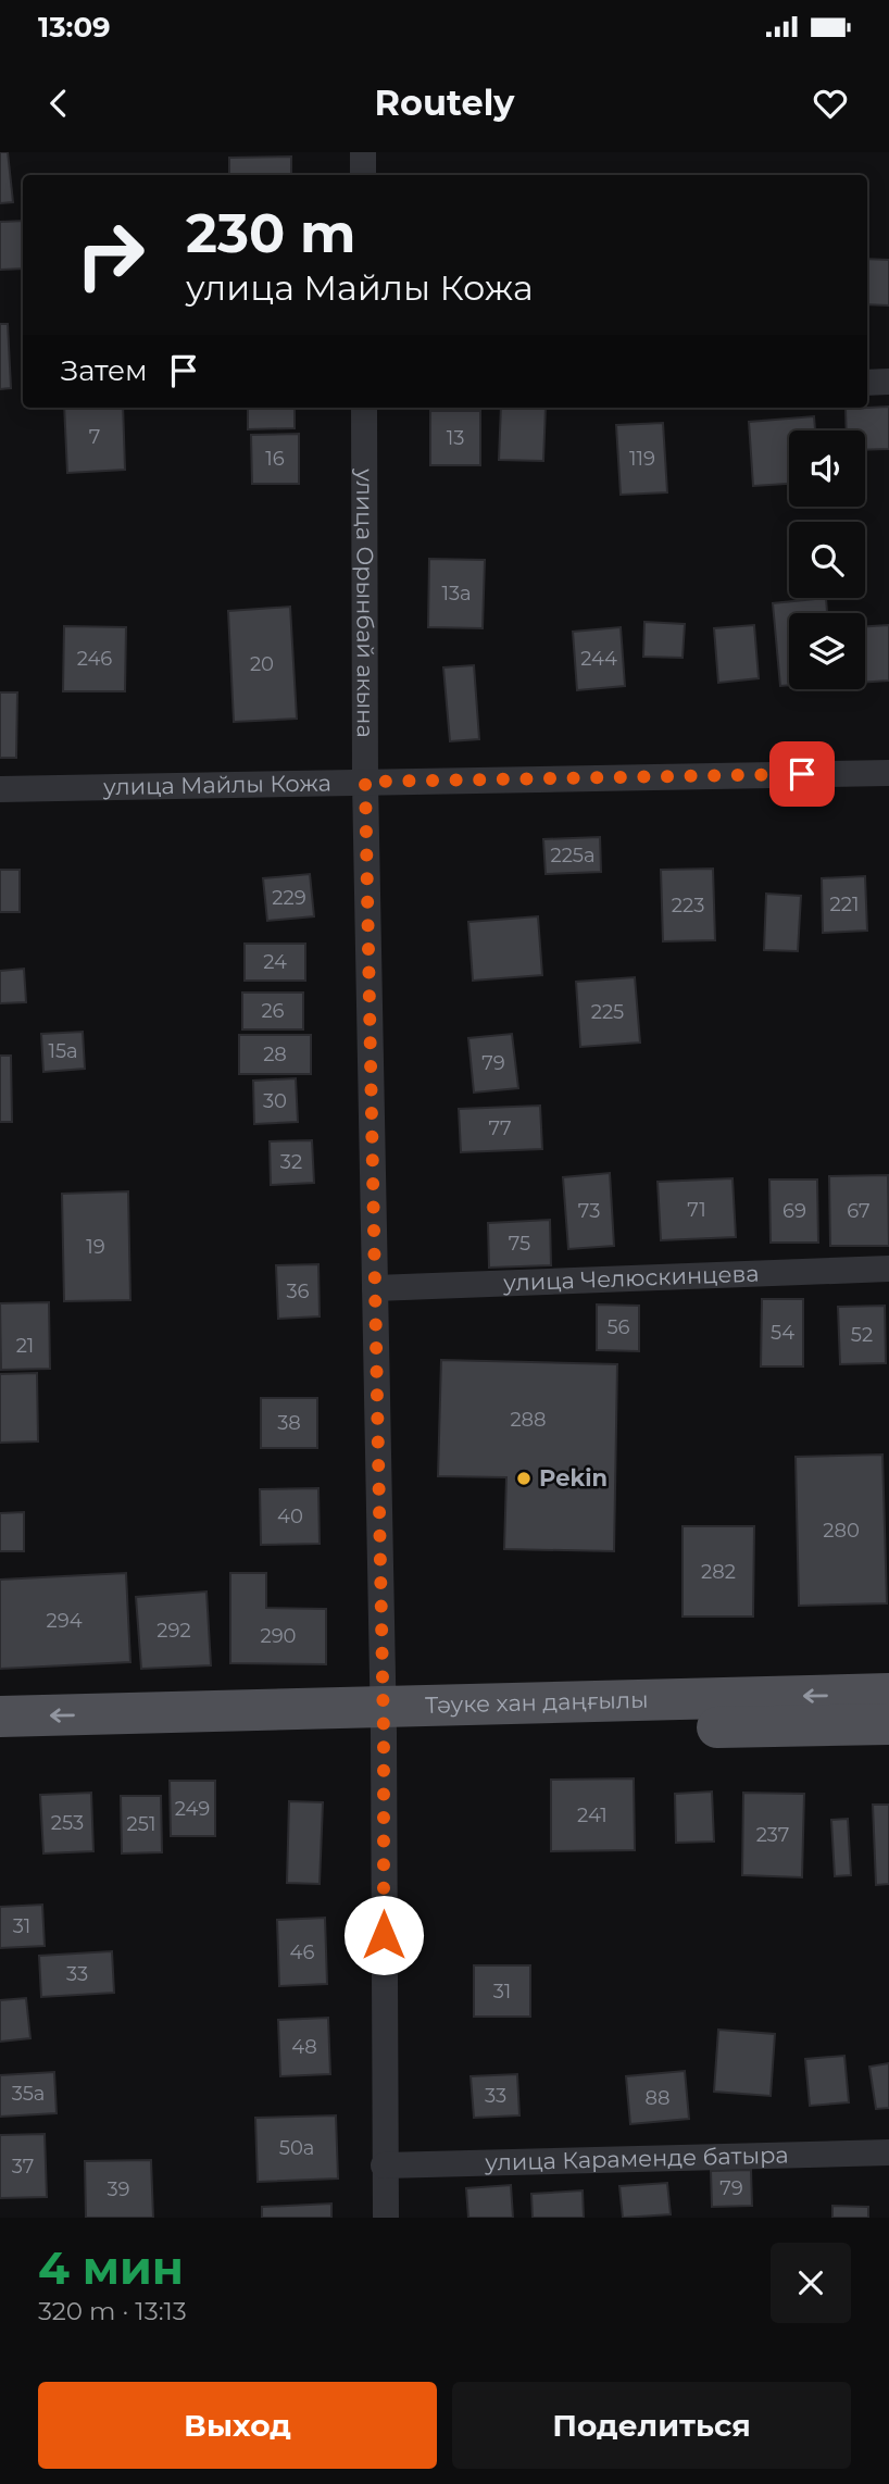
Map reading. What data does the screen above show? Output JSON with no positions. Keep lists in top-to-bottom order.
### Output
{
  "streets": {
    "main road": ["Тәуке хан даңғылы"],
    "street": [
      "улица Орынбай акына",
      "улица Майлы Кожа",
      "улица Челюскинцева",
      "улица Караменде батыра"
    ]
  },
  "crossings": [
    ["улица Орынбай акына", "улица Майлы Кожа"],
    ["улица Орынбай акына", "улица Челюскинцева"],
    ["улица Орынбай акына", "Тәуке хан даңғылы"],
    ["улица Орынбай акына", "улица Караменде батыра"]
  ],
  "places": ["Pekin"],
  "house_numbers": [
    "7",
    "13",
    "16",
    "119",
    "13а",
    "246",
    "244",
    "20",
    "225а",
    "229",
    "221",
    "223",
    "24",
    "26",
    "225",
    "15а",
    "28",
    "79",
    "30",
    "77",
    "32",
    "71",
    "73",
    "69",
    "67",
    "75",
    "19",
    "36",
    "56",
    "54",
    "52",
    "21",
    "288",
    "38",
    "40",
    "280",
    "282",
    "294",
    "292",
    "290",
    "249",
    "241",
    "253",
    "251",
    "237",
    "31",
    "46",
    "33",
    "31",
    "48",
    "35а",
    "33",
    "88",
    "50а",
    "37",
    "79",
    "39"
  ],
  "page": {
    "status": "13:09",
    "header": "Routely",
    "turn": ["230 m", "улица Майлы Кожа"],
    "then": "Затем",
    "heading": ["4 мин", "320 m · 13:13"],
    "buttons": ["Выход", "Поделиться"]
  }
}
